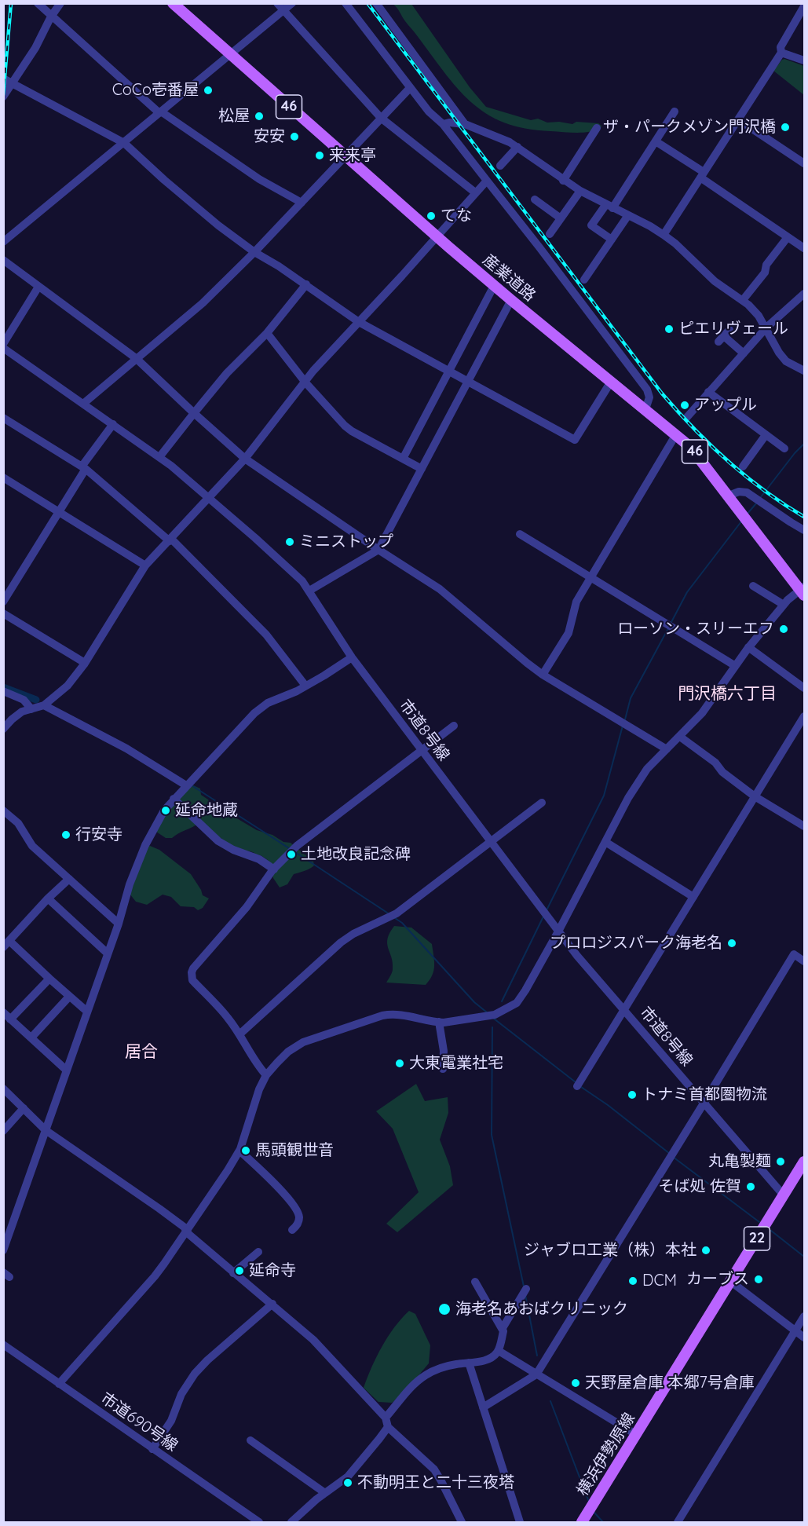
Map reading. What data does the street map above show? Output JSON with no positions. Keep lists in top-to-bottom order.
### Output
{
  "streets": {
    "main road": [
      "46",
      "産業道路",
      "22",
      "横浜伊勢原線"
    ],
    "street": ["市道8号線", "市道690号線"]
  },
  "crossings": [
    ["市道8号線", "横浜伊勢原線"]
  ],
  "districts": ["門沢橋六丁目", "居合"],
  "places": [
    "CoCo壱番屋",
    "松屋",
    "ザ・パークメゾン門沢橋",
    "安安",
    "来来亭",
    "てな",
    "ピエリヴェール",
    "アップル",
    "ミニストップ",
    "ローソン・スリーエフ",
    "延命地蔵",
    "行安寺",
    "土地改良記念碑",
    "プロロジスパーク海老名",
    "大東電業社宅",
    "トナミ首都圏物流",
    "馬頭観世音",
    "丸亀製麺",
    "そば処 佐賀",
    "ジャブロ工業（株）本社",
    "延命寺",
    "カーブス",
    "DCM",
    "海老名あおばクリニック",
    "天野屋倉庫 本郷7号倉庫",
    "不動明王と二十三夜塔"
  ]
}
